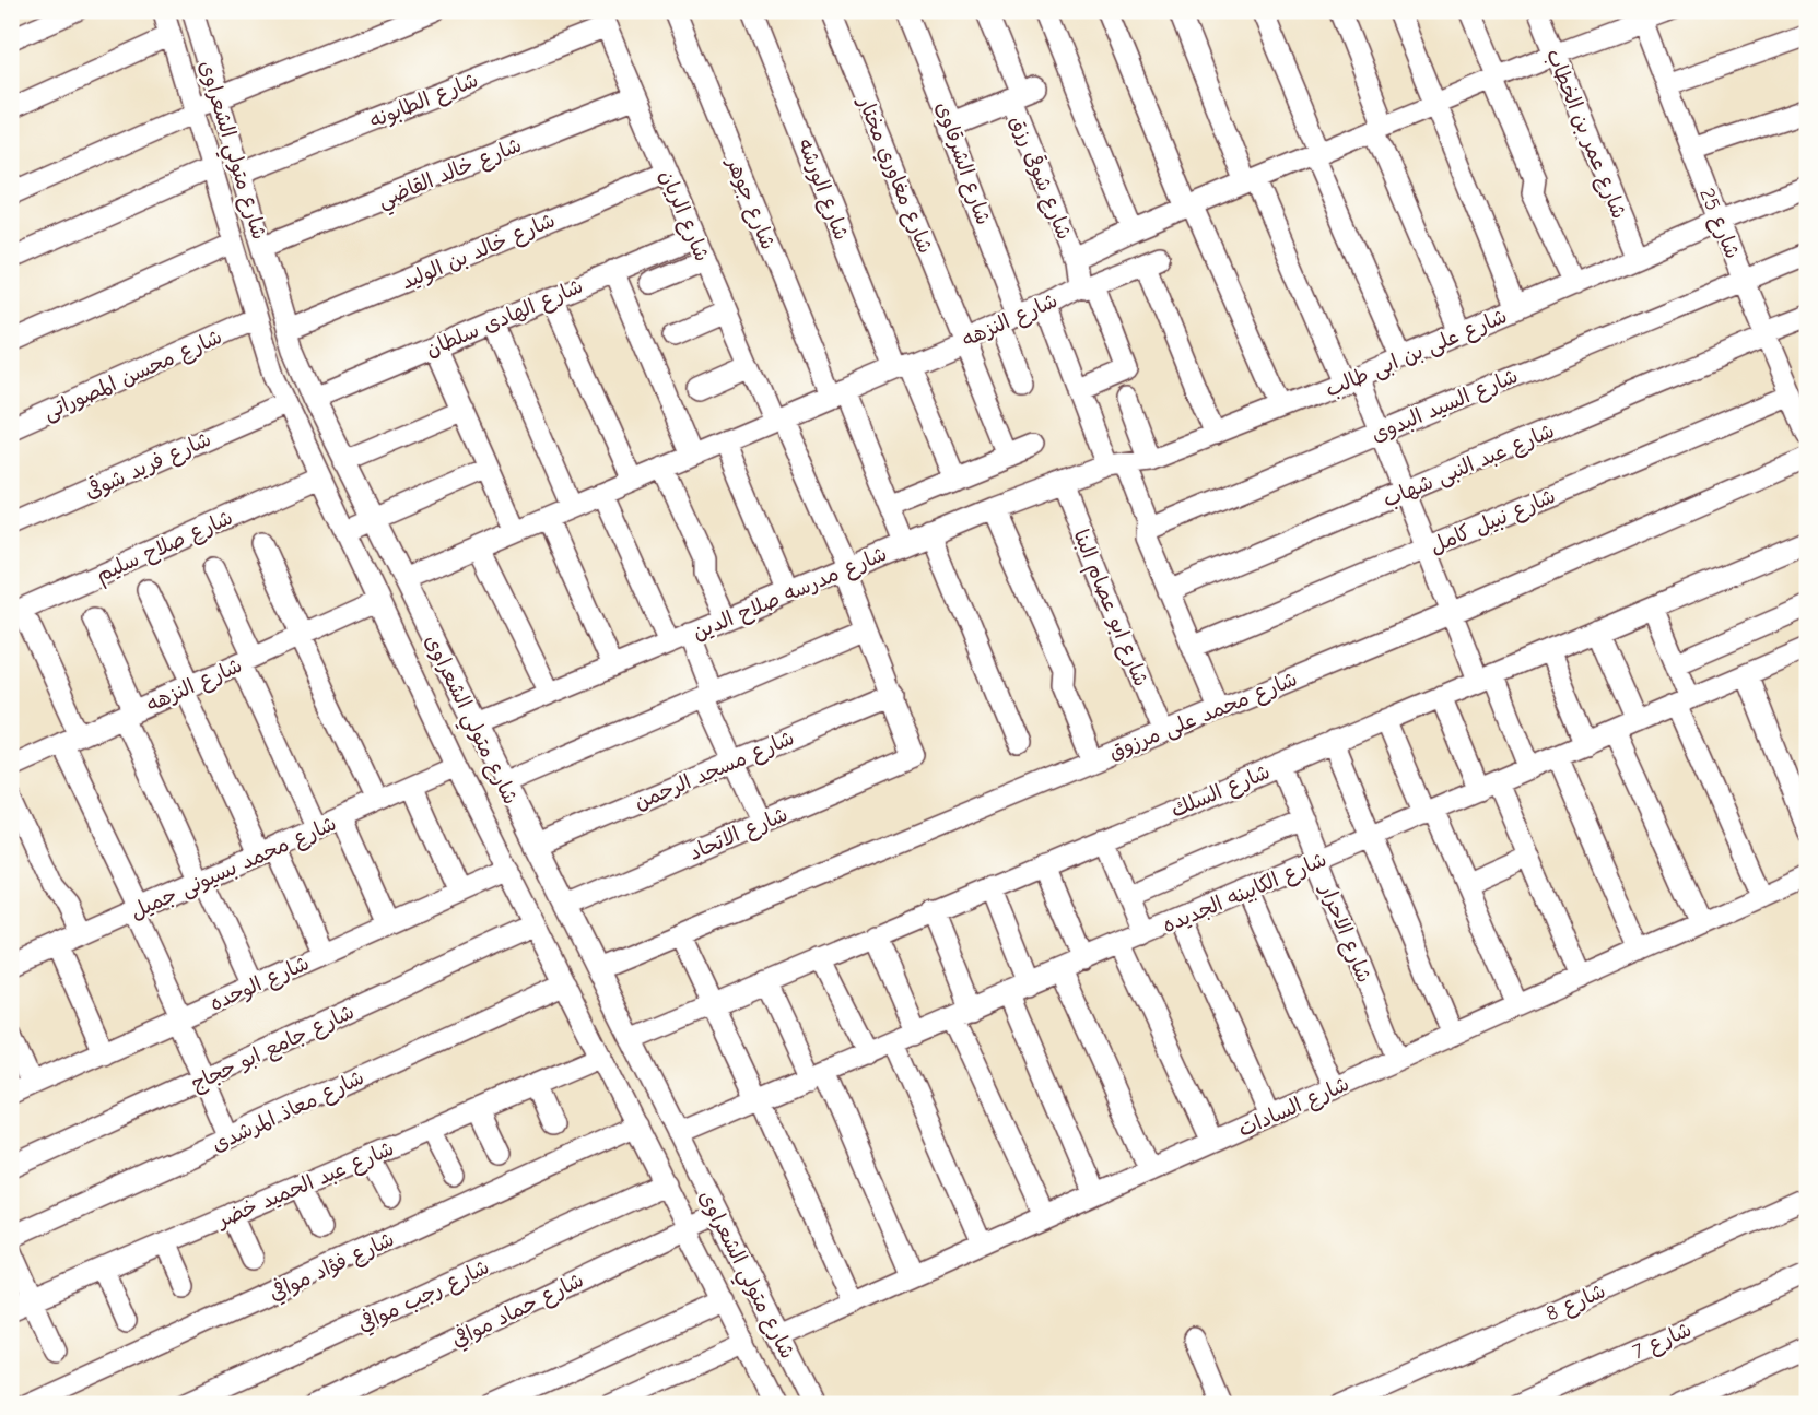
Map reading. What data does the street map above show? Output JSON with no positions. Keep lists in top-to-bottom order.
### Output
{
  "streets": {
    "street": [
      "شارع الطابونه",
      "شارع عمر بن الخطاب",
      "شارع متولي الشعراوى",
      "شارع الشرقاوى",
      "شارع خالد القاضي",
      "شارع مغاوري مختار",
      "شارع شوقى رزق",
      "شارع الورشه",
      "شارع جوهر",
      "شارع الريان",
      "شارع 25",
      "شارع خالد بن الوليد",
      "شارع الهادى سلطان",
      "شارع النزهه",
      "شارع على بن ابى طالب",
      "شارع محسن المصوراتى",
      "شارع السيد البدوى",
      "شارع فريد شوقى",
      "شارع عبد النبى شهاب",
      "شارع نبيل كامل",
      "شارع صلاح سليم",
      "شارع مدرسه صلاح الدين",
      "شارع ابو عصام البنا",
      "شارع محمد على مرزوق",
      "شارع مسجد الرحمن",
      "شارع السلك",
      "شارع الاتحاد",
      "شارع محمد بسيونى جميل",
      "شارع الكابينه الجديده",
      "شارع الاحرار",
      "شارع الوحده",
      "شارع جامع ابو حجاج",
      "شارع السادات",
      "شارع معاذ المرشدى",
      "شارع عبد الحميد خضر",
      "شارع فؤاد موافي",
      "شارع رجب موافي",
      "شارع 8",
      "شارع حماد موافي",
      "شارع 7"
    ]
  },
  "crossings": [
    ["شارع الطابونه", "شارع متولي الشعراوى"],
    ["شارع الطابونه", "شارع الريان"],
    ["شارع عمر بن الخطاب", "شارع على بن ابى طالب"],
    ["شارع متولي الشعراوى", "شارع خالد القاضي"],
    ["شارع متولي الشعراوى", "شارع خالد بن الوليد"],
    ["شارع متولي الشعراوى", "شارع الهادى سلطان"],
    ["شارع متولي الشعراوى", "شارع النزهه"],
    ["شارع متولي الشعراوى", "شارع محسن المصوراتى"],
    ["شارع متولي الشعراوى", "شارع فريد شوقى"],
    ["شارع متولي الشعراوى", "شارع صلاح سليم"],
    ["شارع متولي الشعراوى", "شارع مدرسه صلاح الدين"],
    ["شارع متولي الشعراوى", "شارع محمد على مرزوق"],
    ["شارع متولي الشعراوى", "شارع مسجد الرحمن"],
    ["شارع متولي الشعراوى", "شارع السلك"],
    ["شارع متولي الشعراوى", "شارع الاتحاد"],
    ["شارع متولي الشعراوى", "شارع محمد بسيونى جميل"],
    ["شارع متولي الشعراوى", "شارع الكابينه الجديده"],
    ["شارع متولي الشعراوى", "شارع الوحده"],
    ["شارع متولي الشعراوى", "شارع جامع ابو حجاج"],
    ["شارع متولي الشعراوى", "شارع السادات"],
    ["شارع متولي الشعراوى", "شارع معاذ المرشدى"],
    ["شارع متولي الشعراوى", "شارع عبد الحميد خضر"],
    ["شارع متولي الشعراوى", "شارع فؤاد موافي"],
    ["شارع متولي الشعراوى", "شارع رجب موافي"],
    ["شارع متولي الشعراوى", "شارع حماد موافي"],
    ["شارع الشرقاوى", "شارع النزهه"],
    ["شارع خالد القاضي", "شارع الريان"],
    ["شارع مغاوري مختار", "شارع النزهه"],
    ["شارع شوقى رزق", "شارع النزهه"],
    ["شارع الورشه", "شارع النزهه"],
    ["شارع جوهر", "شارع النزهه"],
    ["شارع جوهر", "شارع مدرسه صلاح الدين"],
    ["شارع الريان", "شارع خالد بن الوليد"],
    ["شارع الريان", "شارع الهادى سلطان"],
    ["شارع الريان", "شارع النزهه"],
    ["شارع الريان", "شارع مدرسه صلاح الدين"],
    ["شارع الريان", "شارع مسجد الرحمن"],
    ["شارع الريان", "شارع الاتحاد"],
    ["شارع 25", "شارع على بن ابى طالب"],
    ["شارع 25", "شارع السيد البدوى"],
    ["شارع 25", "شارع عبد النبى شهاب"],
    ["شارع 25", "شارع نبيل كامل"],
    ["شارع على بن ابى طالب", "شارع مدرسه صلاح الدين"],
    ["شارع مدرسه صلاح الدين", "شارع ابو عصام البنا"],
    ["شارع ابو عصام البنا", "شارع محمد على مرزوق"],
    ["شارع السلك", "شارع الاحرار"],
    ["شارع الكابينه الجديده", "شارع الاحرار"],
    ["شارع الاحرار", "شارع السادات"]
  ]
}
